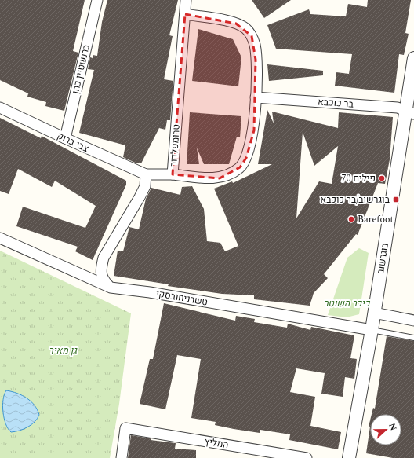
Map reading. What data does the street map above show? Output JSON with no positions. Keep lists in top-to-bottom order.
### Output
{
  "streets": {
    "street": [
      "ברנשטיין כהן",
      "בר כוכבא",
      "צבי ברוק",
      "טרומפלדור",
      "בוגרשוב",
      "טשרניחובסקי",
      "המליץ"
    ]
  },
  "crossings": [
    ["ברנשטיין כהן", "צבי ברוק"],
    ["בר כוכבא", "בוגרשוב"],
    ["צבי ברוק", "טרומפלדור"],
    ["בוגרשוב", "טשרניחובסקי"]
  ],
  "parks": ["כיכר השוטר", "גן מאיר"],
  "places": {
    "other": ["70 פילים", "Barefoot"],
    "transit": ["בוגרשוב/בר כוכבא"]
  },
  "north": "right"
}
